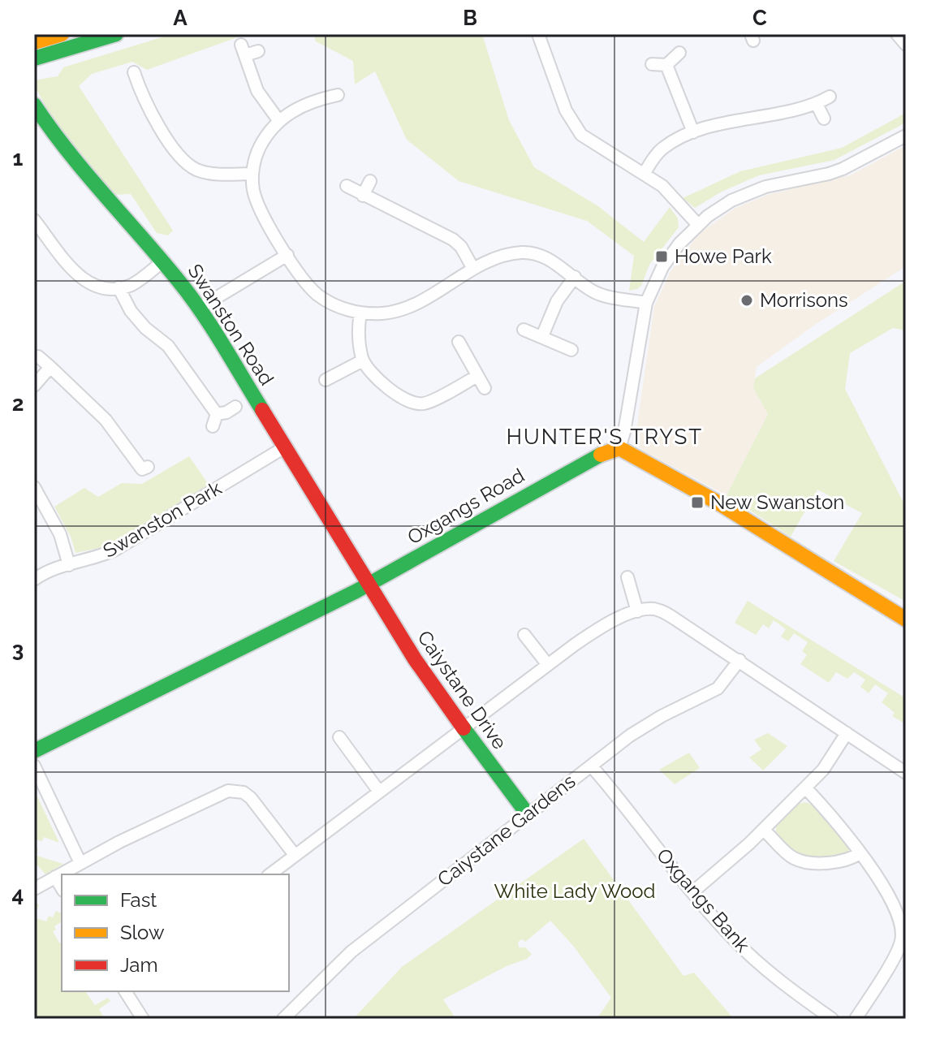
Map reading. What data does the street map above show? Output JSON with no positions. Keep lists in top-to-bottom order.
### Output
{
  "streets": {
    "main road": ["Swanston Road", "Oxgangs Road", "Caiystane Drive"],
    "street": ["Swanston Park", "Caiystane Gardens", "Oxgangs Bank"]
  },
  "crossings": [
    ["Swanston Road", "Oxgangs Road"],
    ["Swanston Road", "Swanston Park"],
    ["Swanston Road", "Caiystane Drive"],
    ["Oxgangs Road", "Caiystane Drive"],
    ["Caiystane Drive", "Caiystane Gardens"],
    ["Caiystane Gardens", "Oxgangs Bank"]
  ],
  "districts": ["HUNTER'S TRYST"],
  "parks": ["White Lady Wood"],
  "places": {
    "transit": ["Howe Park", "New Swanston"],
    "other": ["Morrisons"]
  },
  "legend": ["Fast", "Slow", "Jam"],
  "grid": {
    "columns": ["A", "B", "C"],
    "rows": [
      "1",
      "2",
      "3",
      "4"
    ]
  }
}
